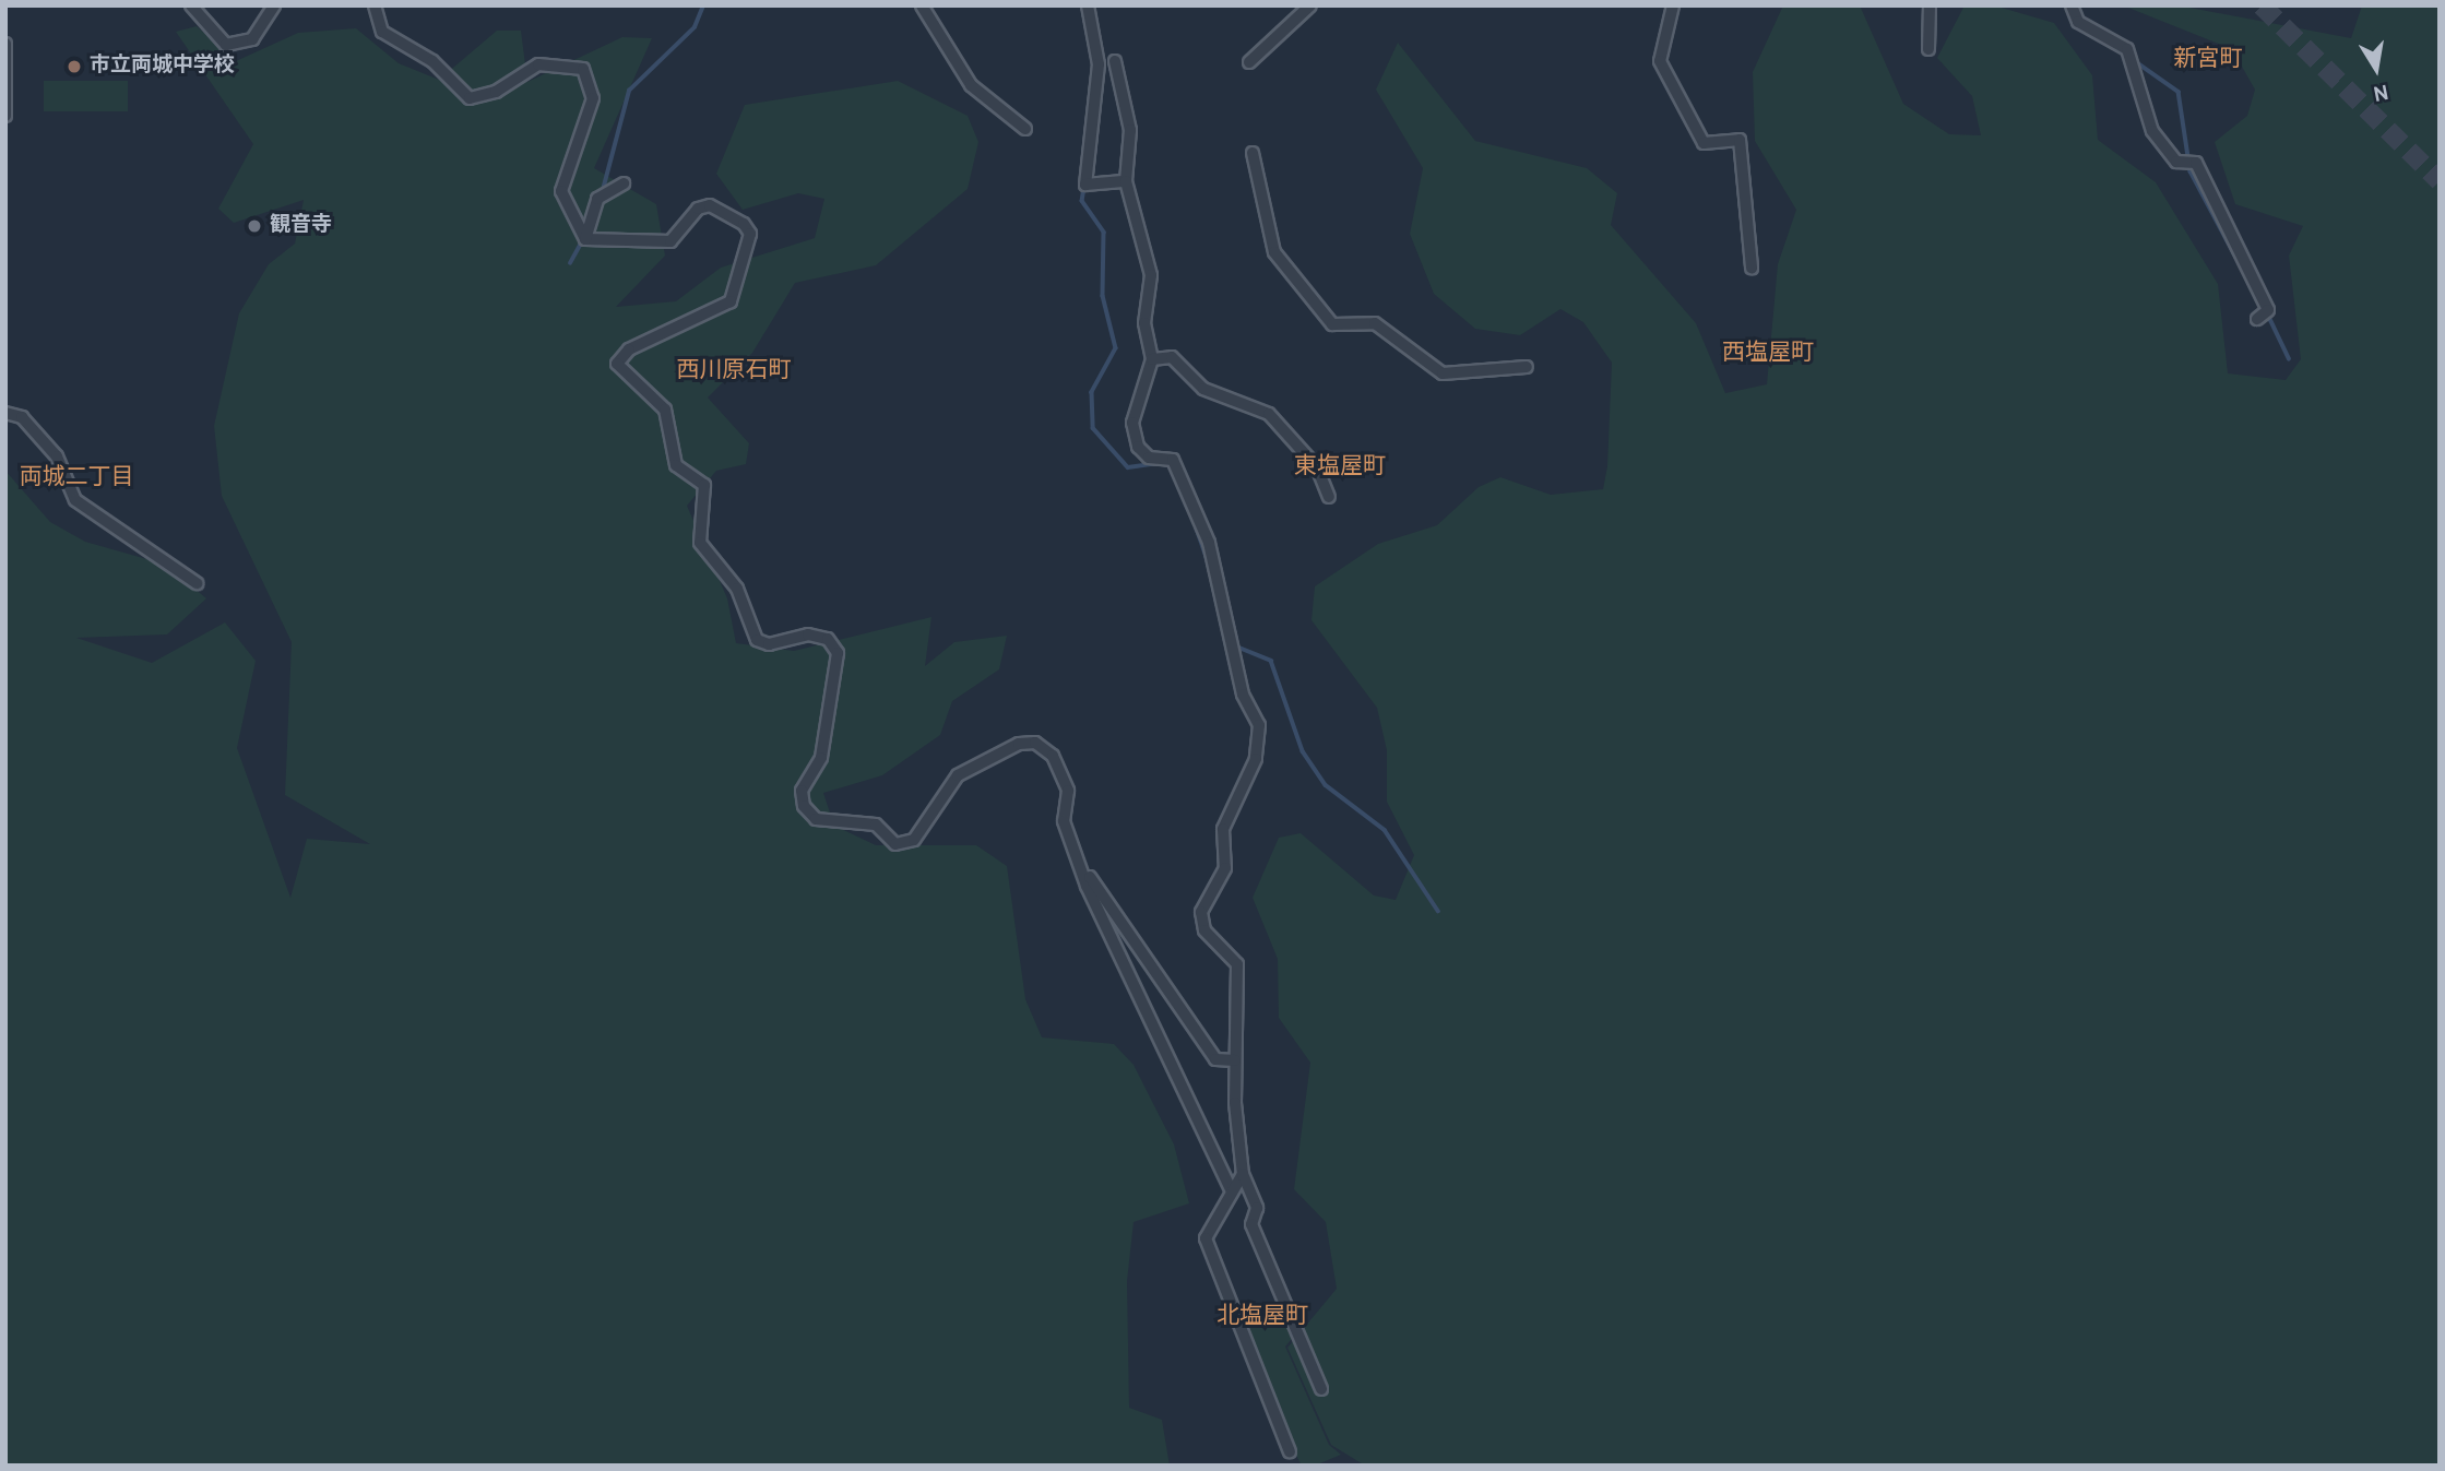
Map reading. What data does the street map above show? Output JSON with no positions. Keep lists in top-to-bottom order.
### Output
{
  "districts": [
    "新宮町",
    "西塩屋町",
    "西川原石町",
    "東塩屋町",
    "両城二丁目",
    "北塩屋町"
  ],
  "places": ["市立両城中学校", "観音寺"],
  "north": "bottom"
}
